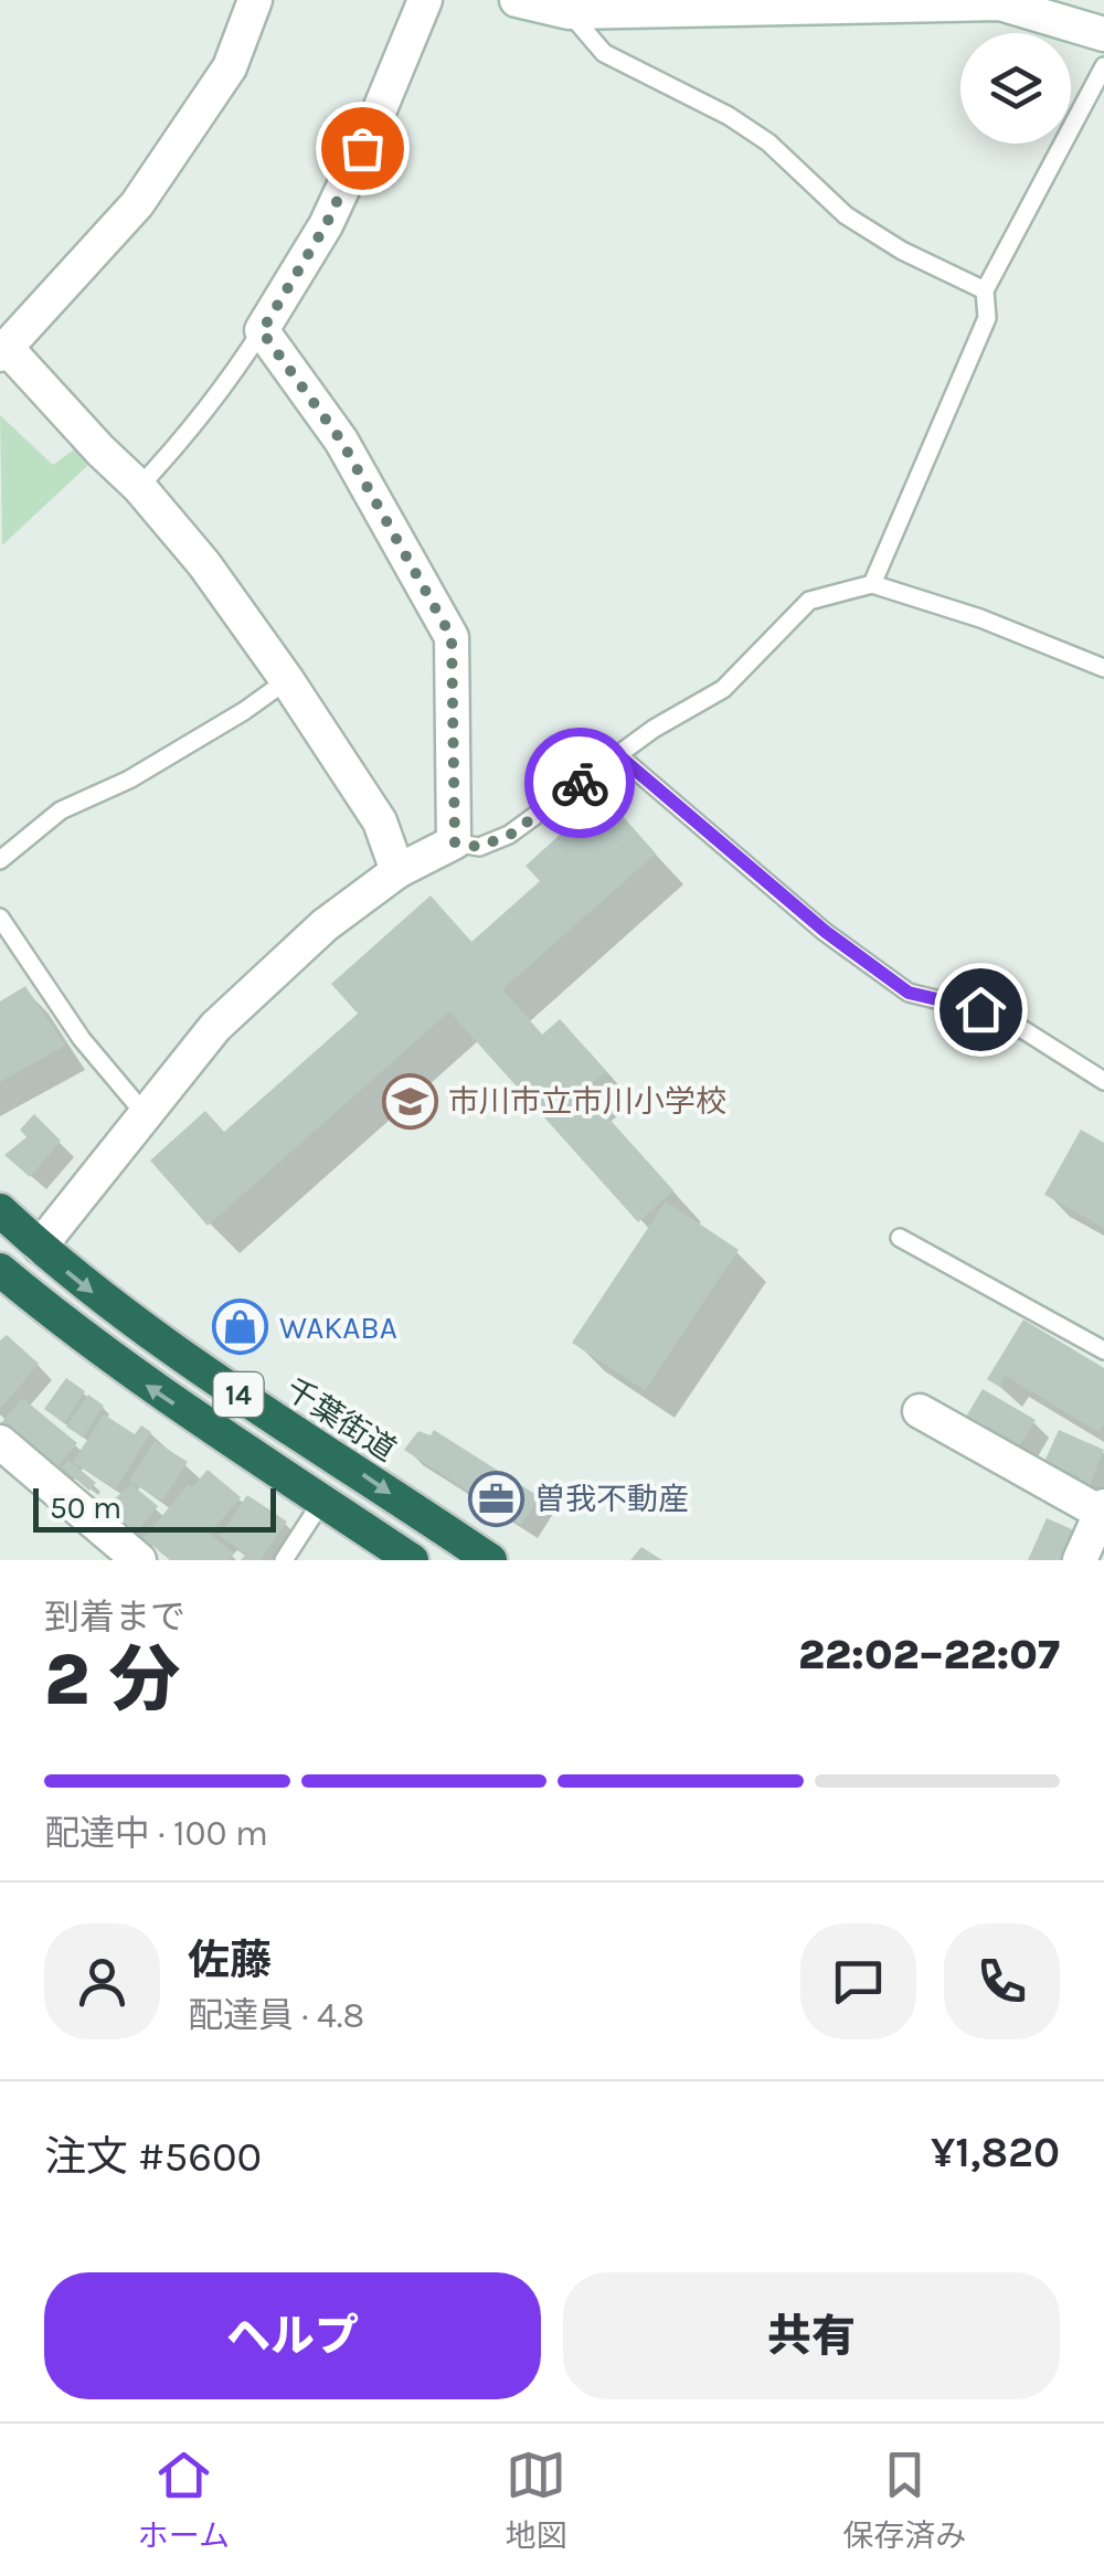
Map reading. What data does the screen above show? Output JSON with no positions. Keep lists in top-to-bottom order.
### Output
{
  "streets": {
    "highway": ["14", "千葉街道"]
  },
  "places": {
    "school or university": ["市川市立市川小学校"],
    "shop": ["WAKABA"],
    "office": ["曽我不動産"]
  },
  "scale_bar": "50 m",
  "page": {
    "scale": "50 m",
    "heading": ["2 分", "到着まで", "22:02–22:07"],
    "panel": [
      "佐藤",
      "配達員 · 4.8",
      "注文 #5600",
      "¥1,820"
    ],
    "bar": "配達中 · 100 m",
    "buttons": ["ヘルプ", "共有"],
    "tabs": ["ホーム", "地図", "保存済み"]
  }
}
